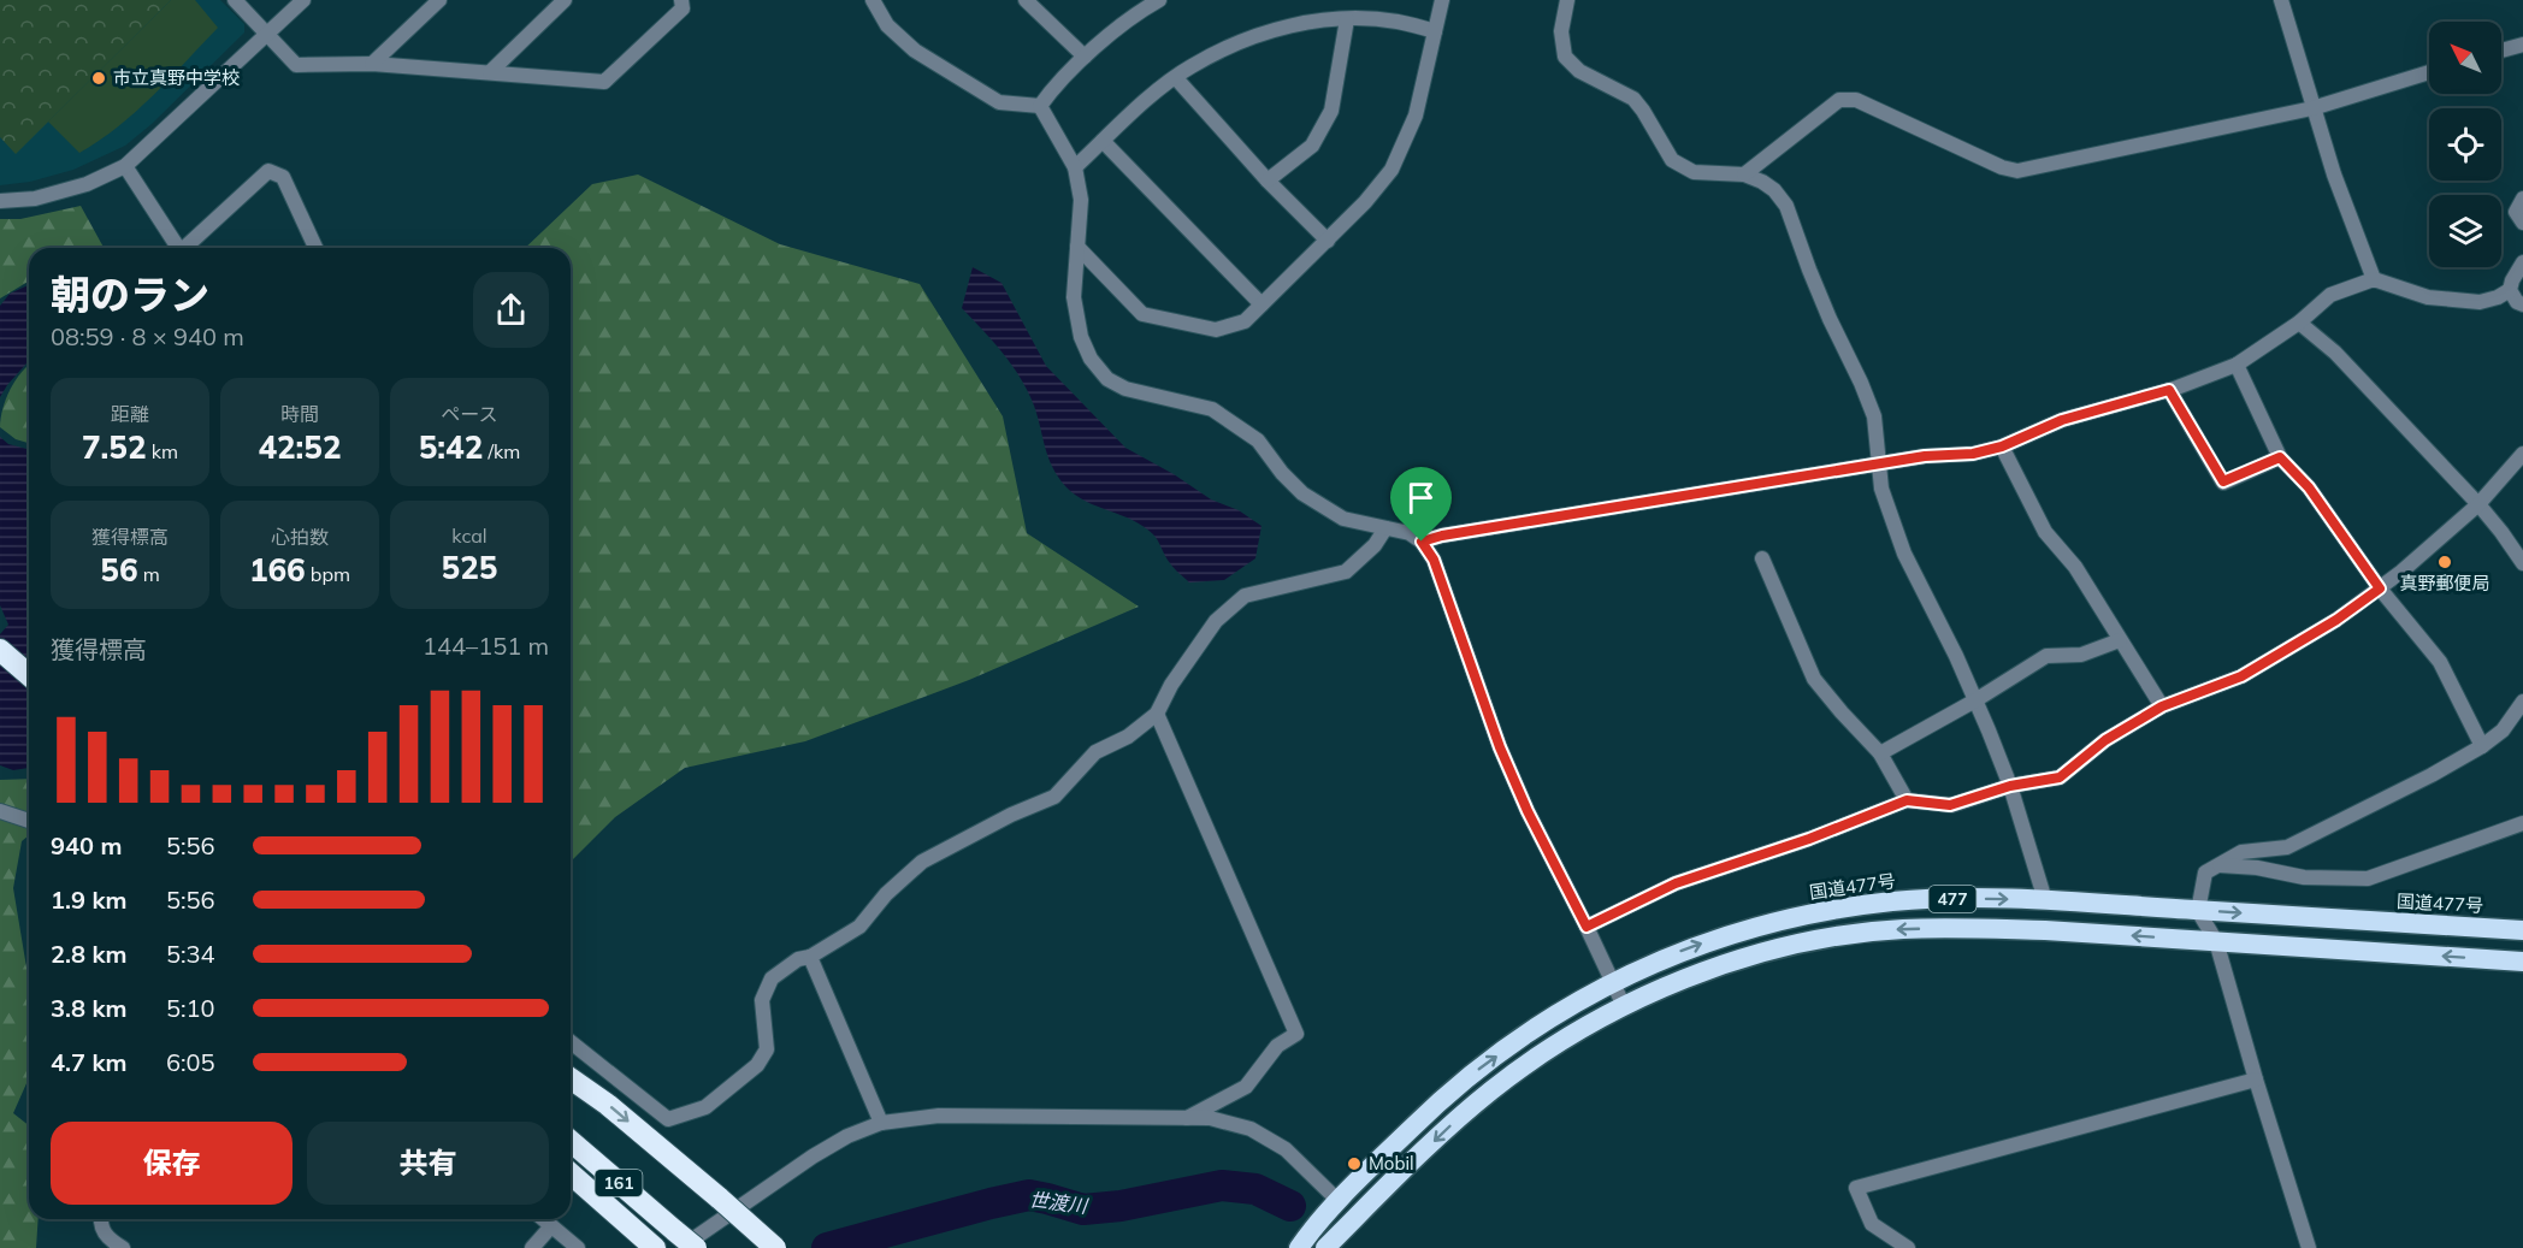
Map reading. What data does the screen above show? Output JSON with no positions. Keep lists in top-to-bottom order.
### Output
{
  "streets": {
    "highway": ["国道477号", "477", "161"]
  },
  "water": ["世渡川"],
  "places": ["市立真野中学校", "真野郵便局", "Mobil"],
  "north": "top left",
  "page": {
    "heading": ["朝のラン", "08:59 · 8 × 940 m"],
    "stats": [
      ["距離", "7.52 km"],
      ["時間", "42:52"],
      ["ペース", "5:42 /km"],
      ["獲得標高", "56 m"],
      ["心拍数", "166 bpm"],
      ["kcal", "525"]
    ],
    "chart": ["獲得標高", "144–151 m"],
    "list": [
      {
        "name": "940 m",
        "note": "5:56"
      },
      {
        "name": "1.9 km",
        "note": "5:56"
      },
      {
        "name": "2.8 km",
        "note": "5:34"
      },
      {
        "name": "3.8 km",
        "note": "5:10"
      },
      {
        "name": "4.7 km",
        "note": "6:05"
      }
    ],
    "buttons": ["保存", "共有"]
  }
}
